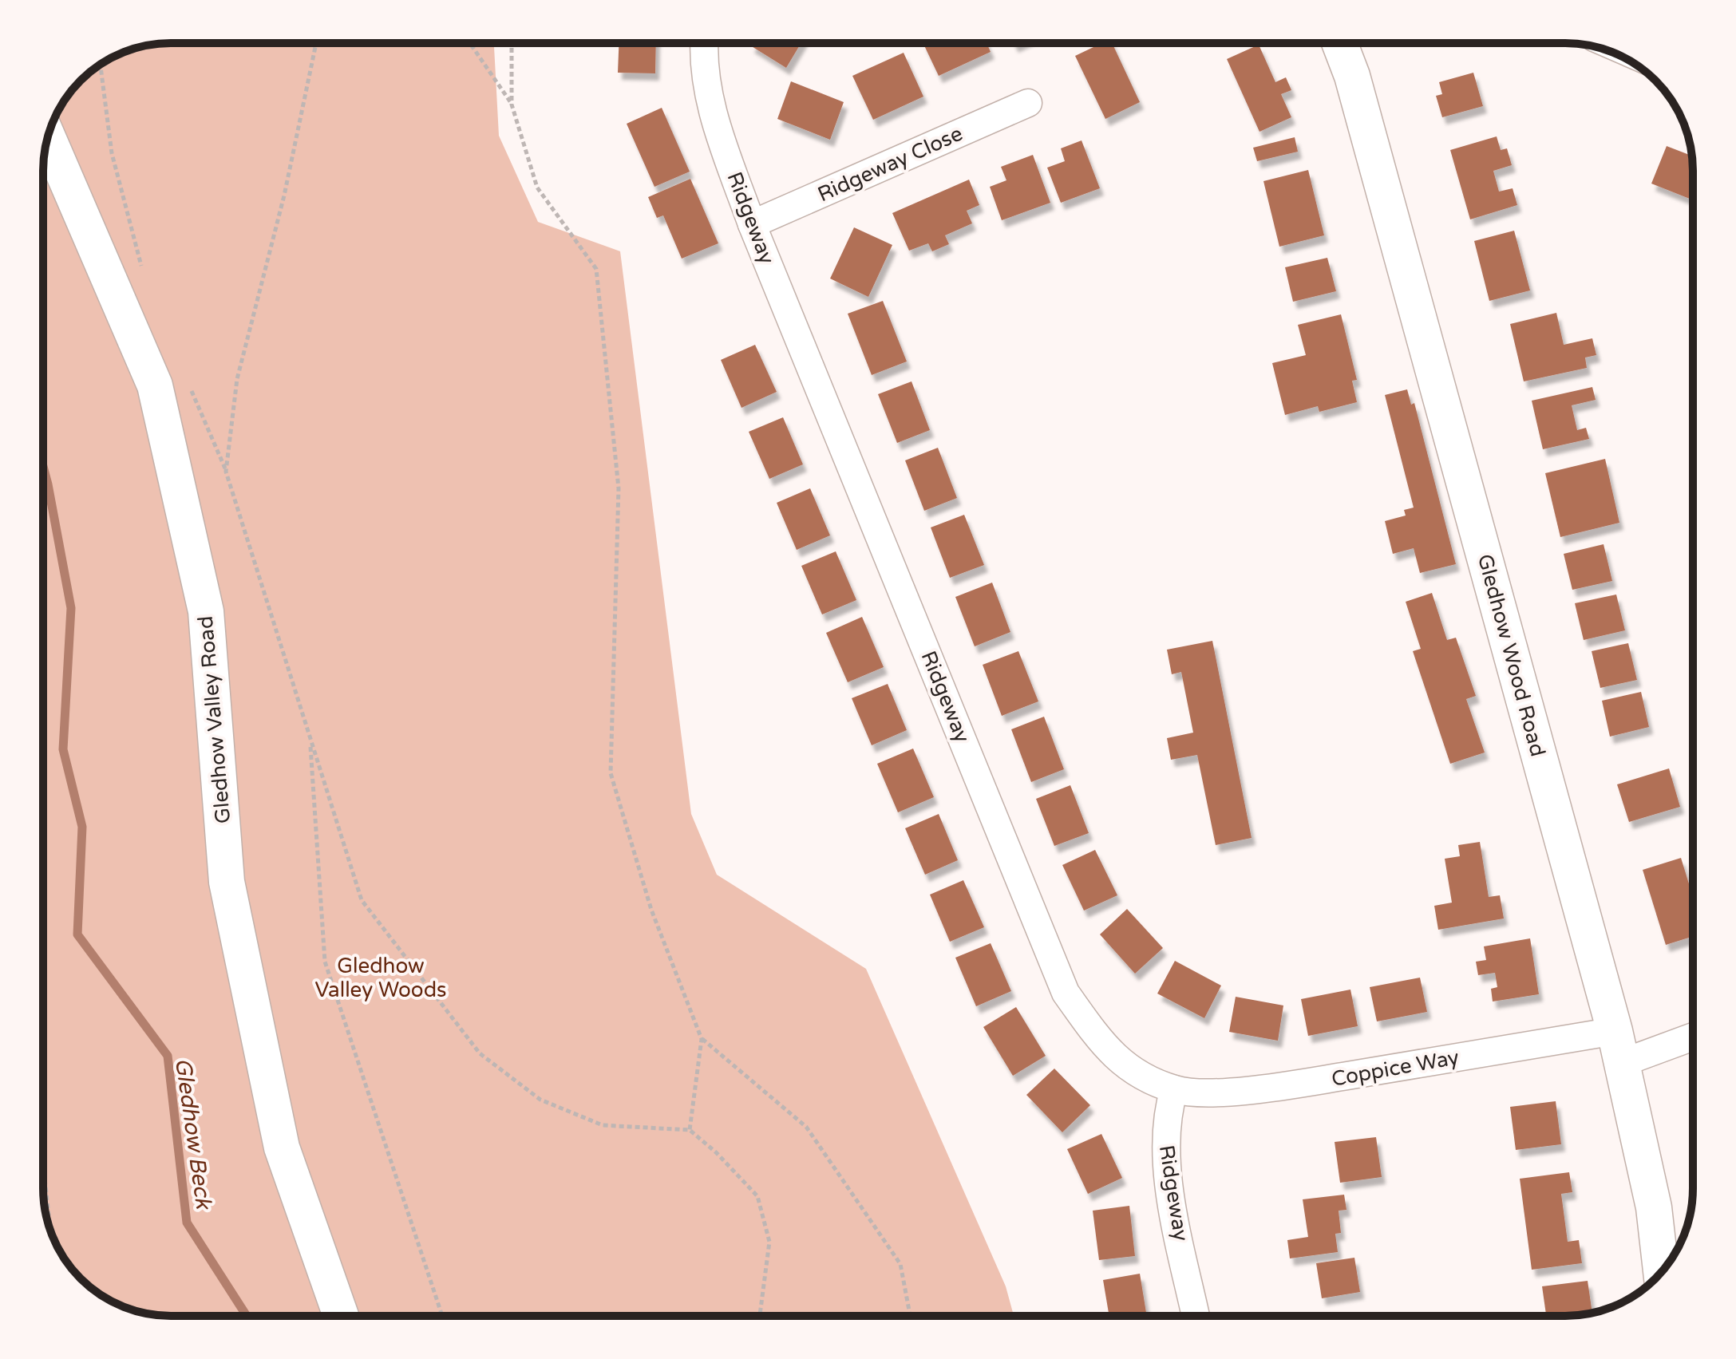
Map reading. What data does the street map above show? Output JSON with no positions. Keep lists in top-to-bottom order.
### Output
{
  "streets": {
    "street": [
      "Ridgeway Close",
      "Ridgeway",
      "Gledhow Wood Road",
      "Gledhow Valley Road",
      "Coppice Way"
    ]
  },
  "crossings": [
    ["Ridgeway Close", "Ridgeway"],
    ["Ridgeway", "Coppice Way"],
    ["Gledhow Wood Road", "Coppice Way"]
  ],
  "water": ["Gledhow Beck"],
  "parks": ["Gledhow Valley Woods"]
}
